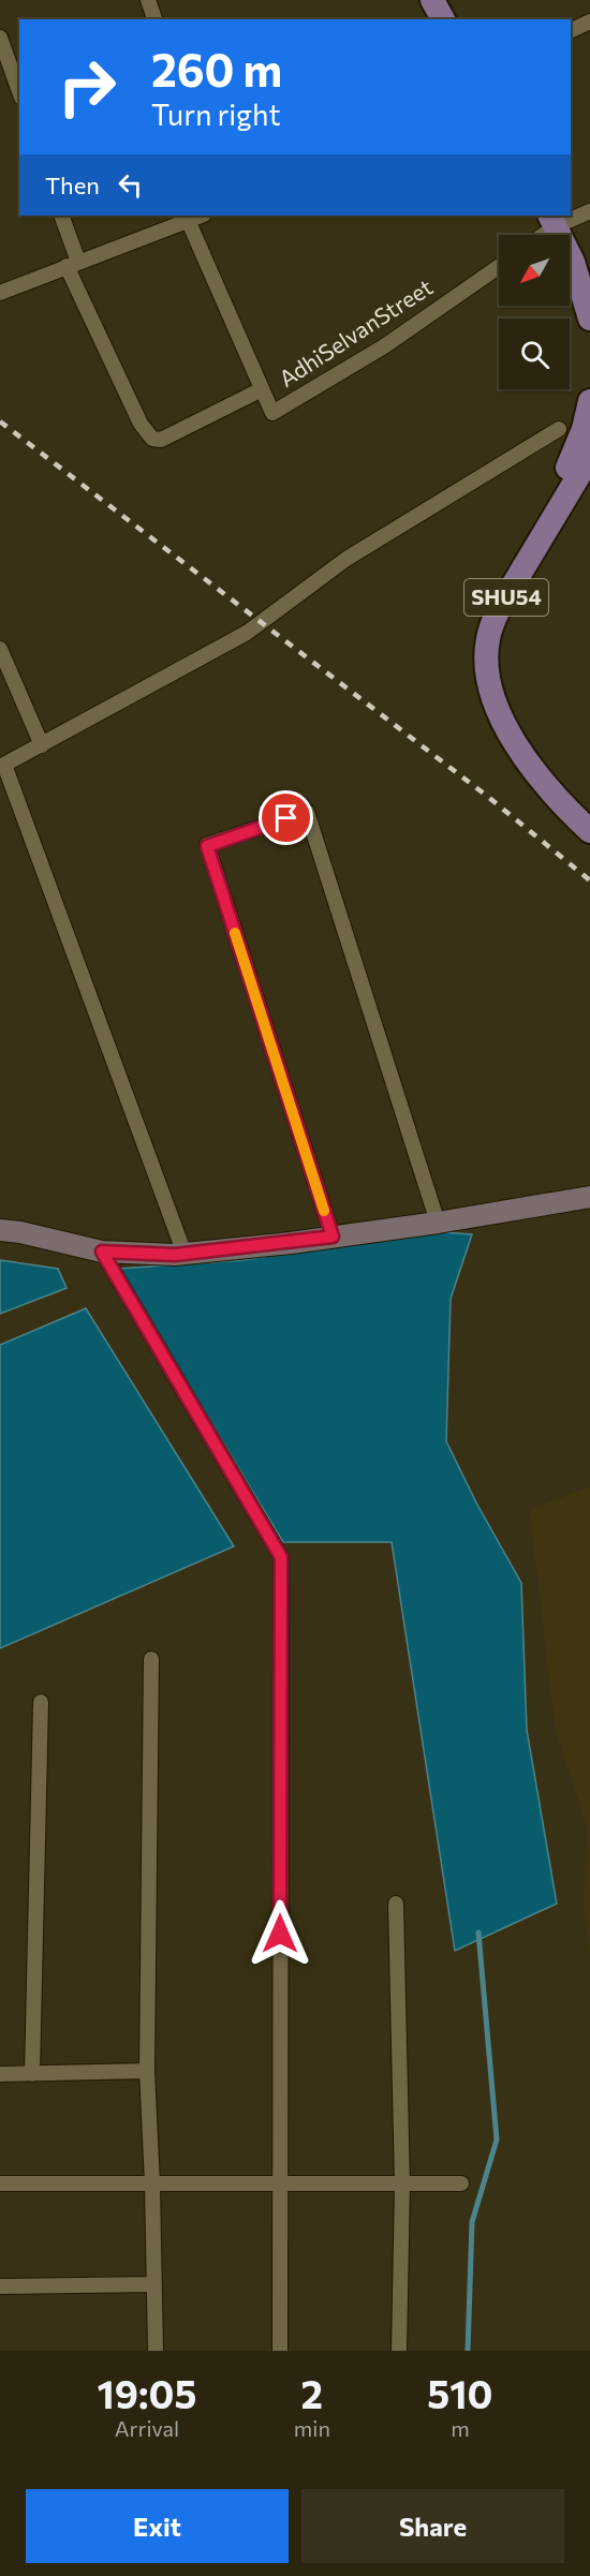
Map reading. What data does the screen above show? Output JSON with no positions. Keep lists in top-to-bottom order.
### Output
{
  "streets": {
    "main road": ["SHU54"],
    "street": ["AdhiSelvanStreet"]
  },
  "north": "bottom left",
  "page": {
    "turn": ["260 m", "Turn right"],
    "then": "Then",
    "eta": [
      "19:05",
      "Arrival",
      "2",
      "min",
      "510",
      "m"
    ],
    "buttons": ["Exit", "Share"]
  }
}
